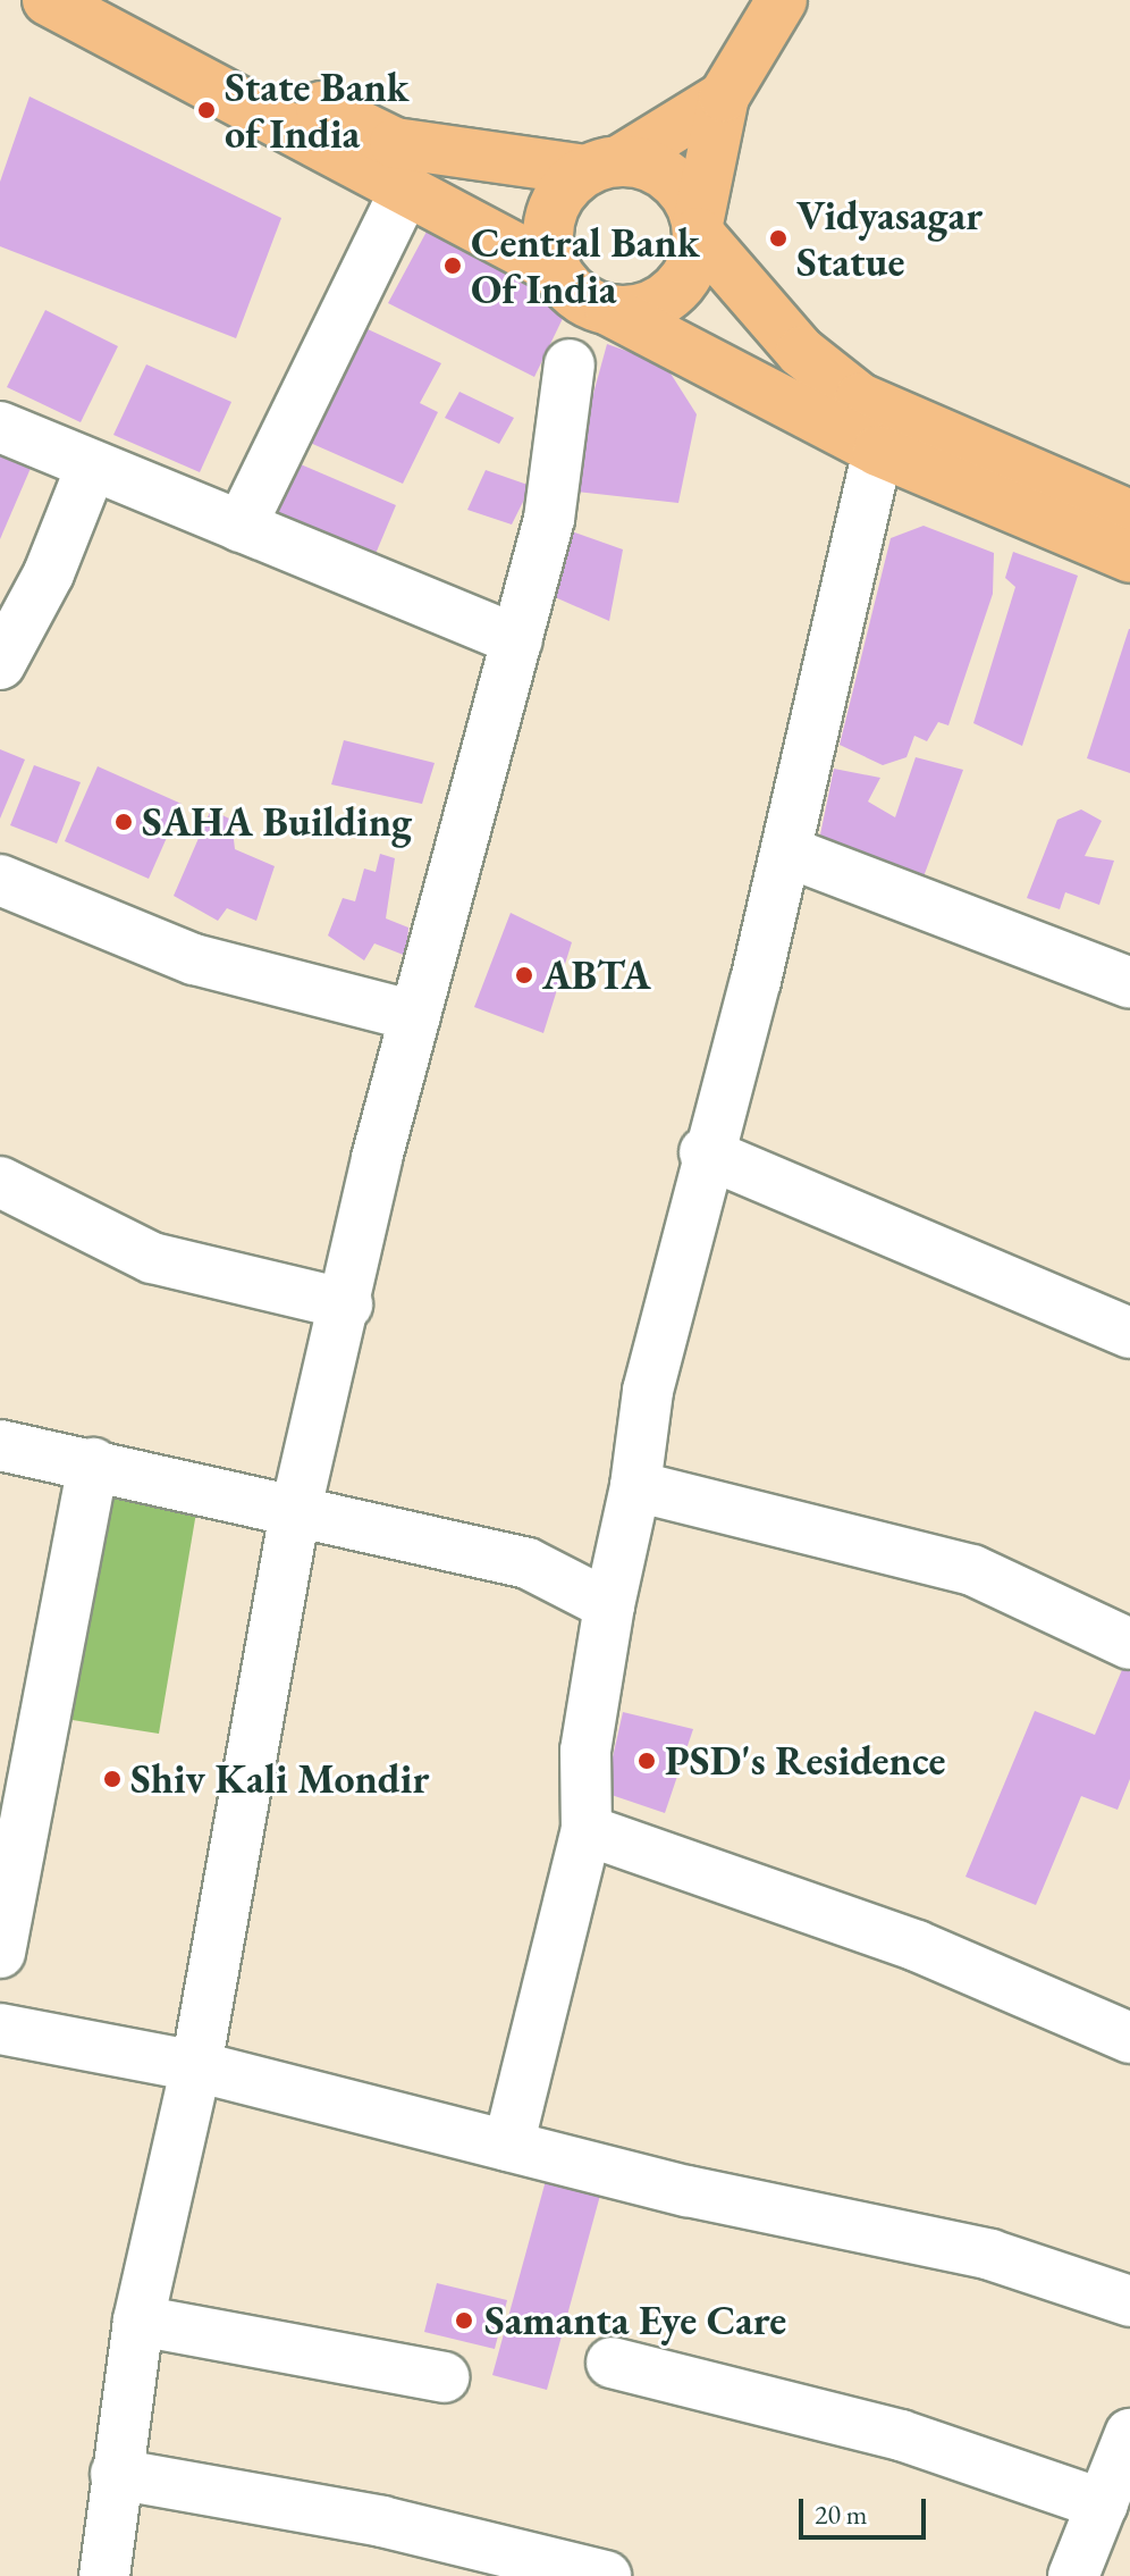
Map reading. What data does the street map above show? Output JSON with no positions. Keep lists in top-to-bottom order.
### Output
{
  "places": [
    "State Bank of India",
    "Vidyasagar Statue",
    "Central Bank Of India",
    "SAHA Building",
    "ABTA",
    "PSD's Residence",
    "Shiv Kali Mondir",
    "Samanta Eye Care"
  ],
  "scale_bar": "20 m"
}
